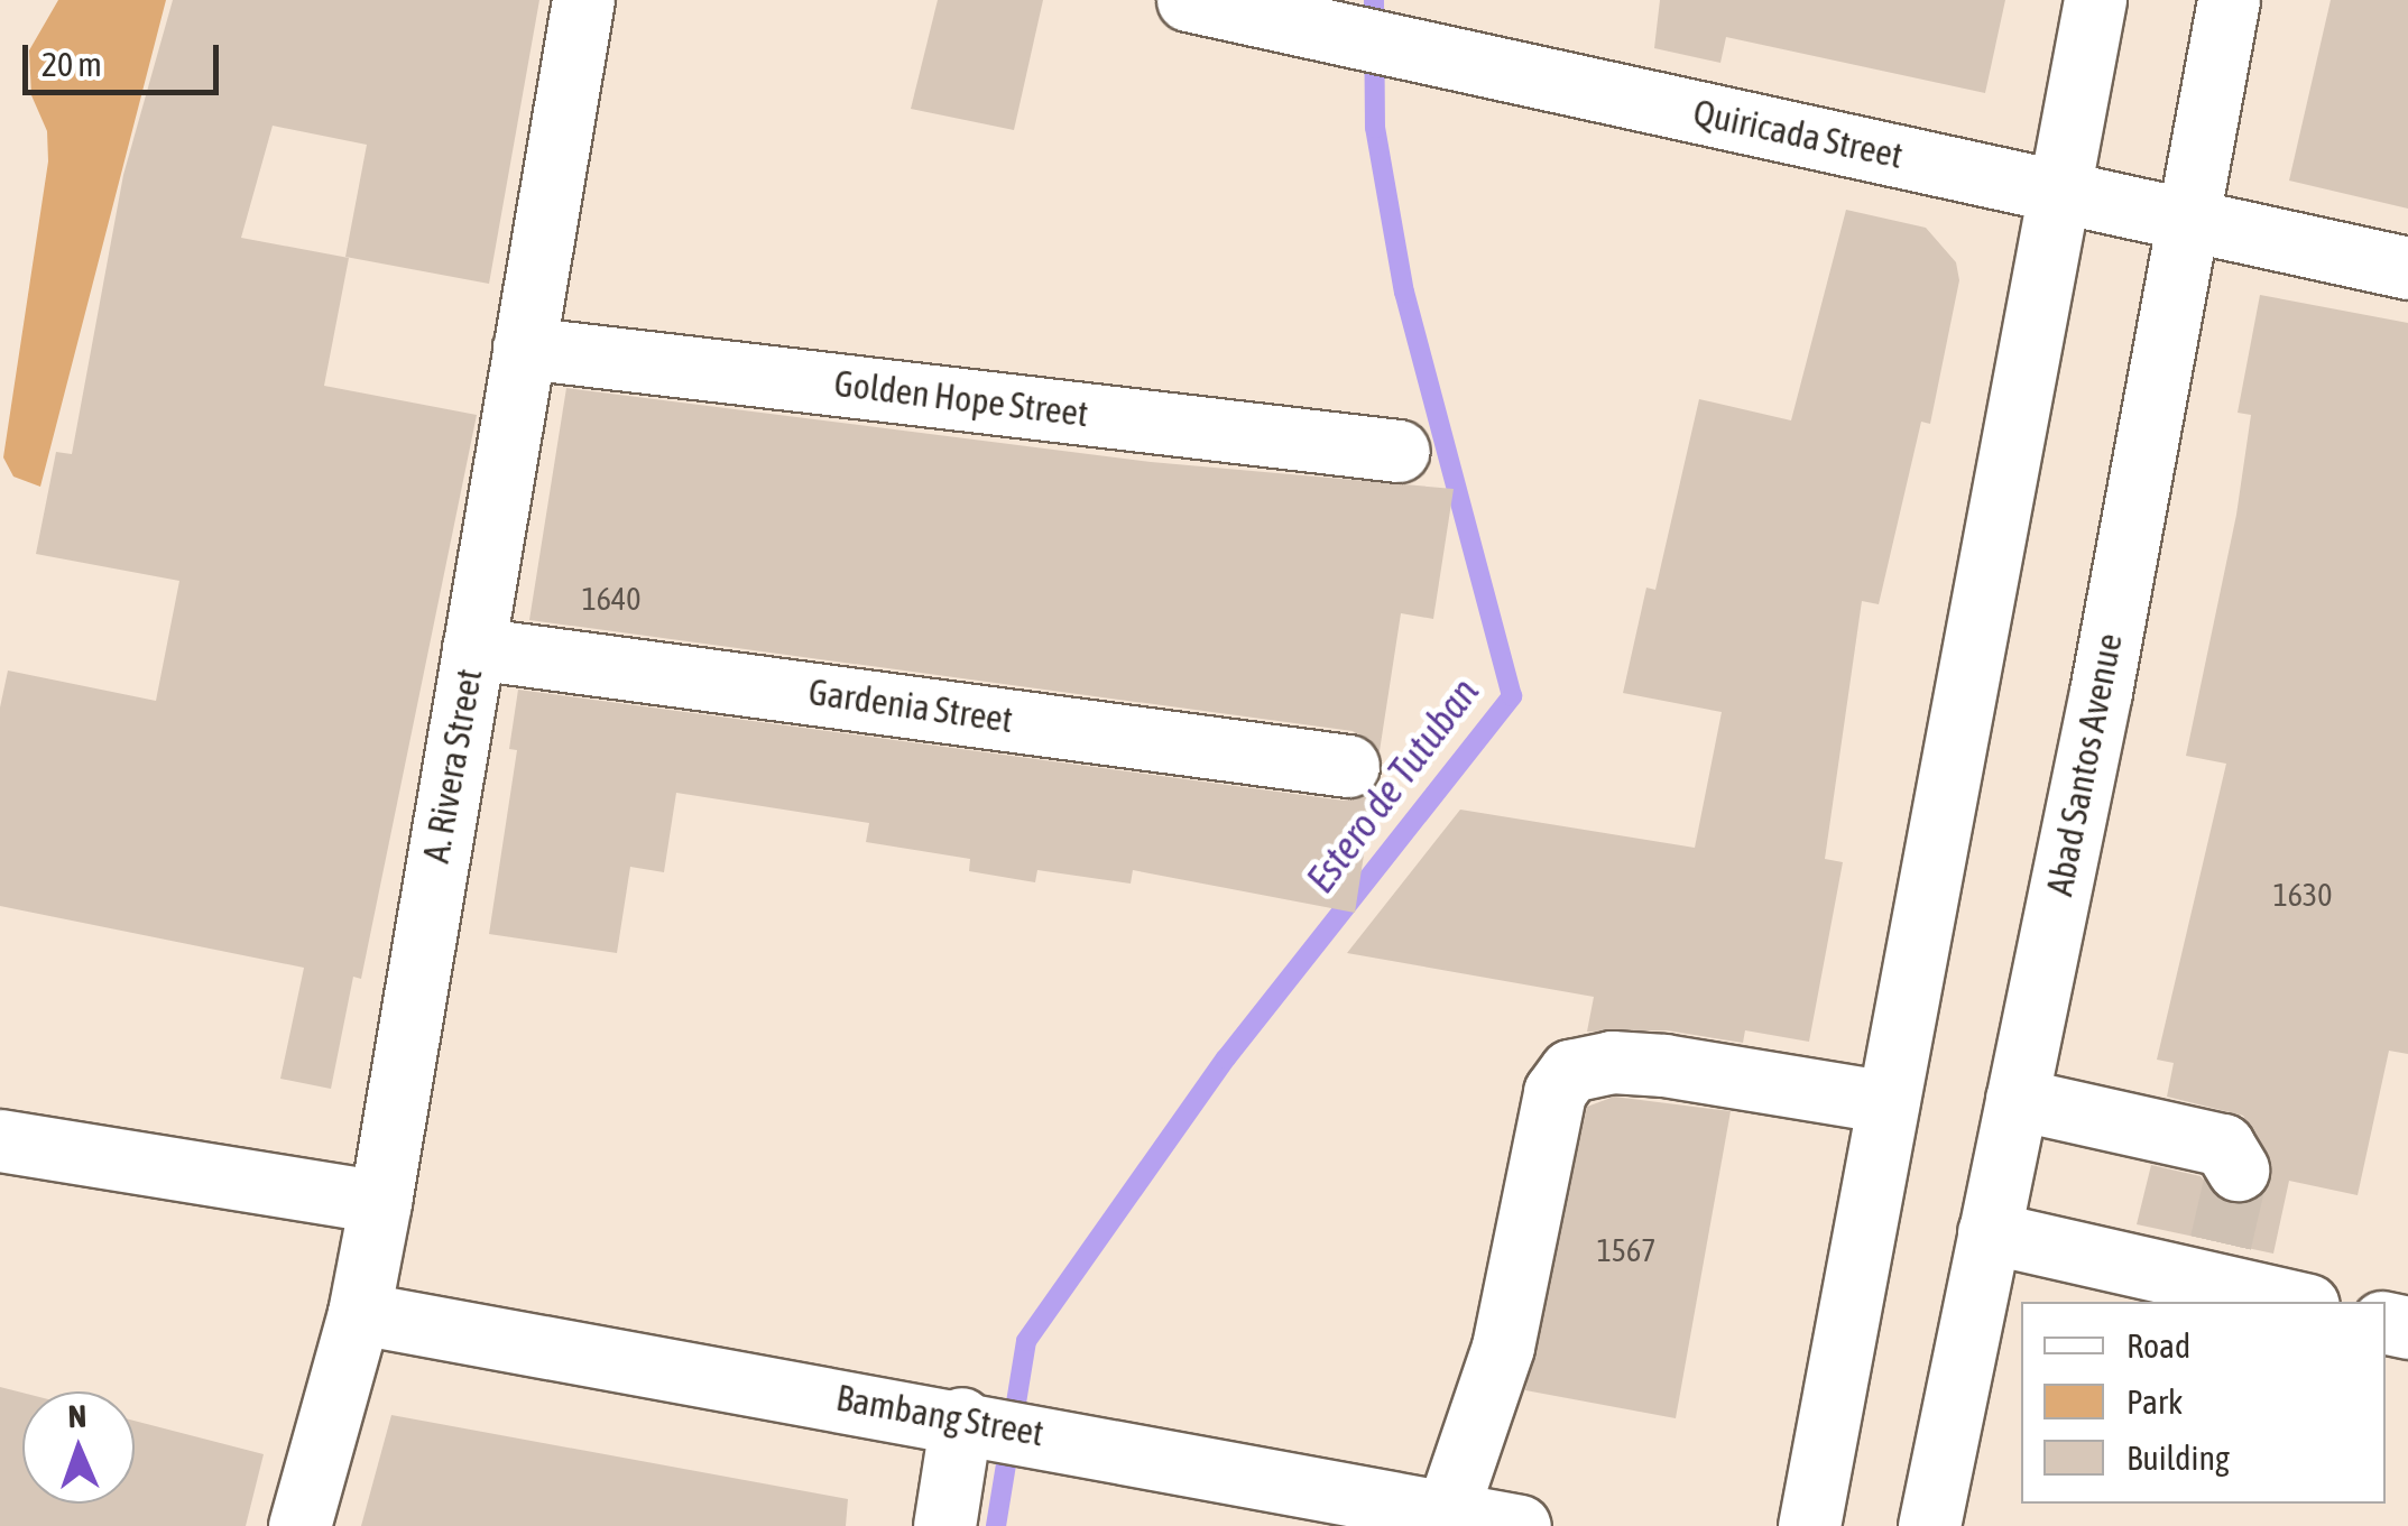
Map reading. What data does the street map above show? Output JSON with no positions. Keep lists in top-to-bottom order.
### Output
{
  "streets": {
    "street": [
      "Quiricada Street",
      "Golden Hope Street",
      "Gardenia Street",
      "Abad Santos Avenue",
      "A. Rivera Street",
      "Bambang Street"
    ]
  },
  "crossings": [
    ["Quiricada Street", "Abad Santos Avenue"],
    ["Golden Hope Street", "A. Rivera Street"],
    ["Gardenia Street", "A. Rivera Street"],
    ["A. Rivera Street", "Bambang Street"]
  ],
  "water": ["Estero de Tutuban"],
  "house_numbers": ["1640", "1630", "1567"],
  "legend": ["Road", "Park", "Building"],
  "scale_bar": "20 m",
  "north": "top"
}
